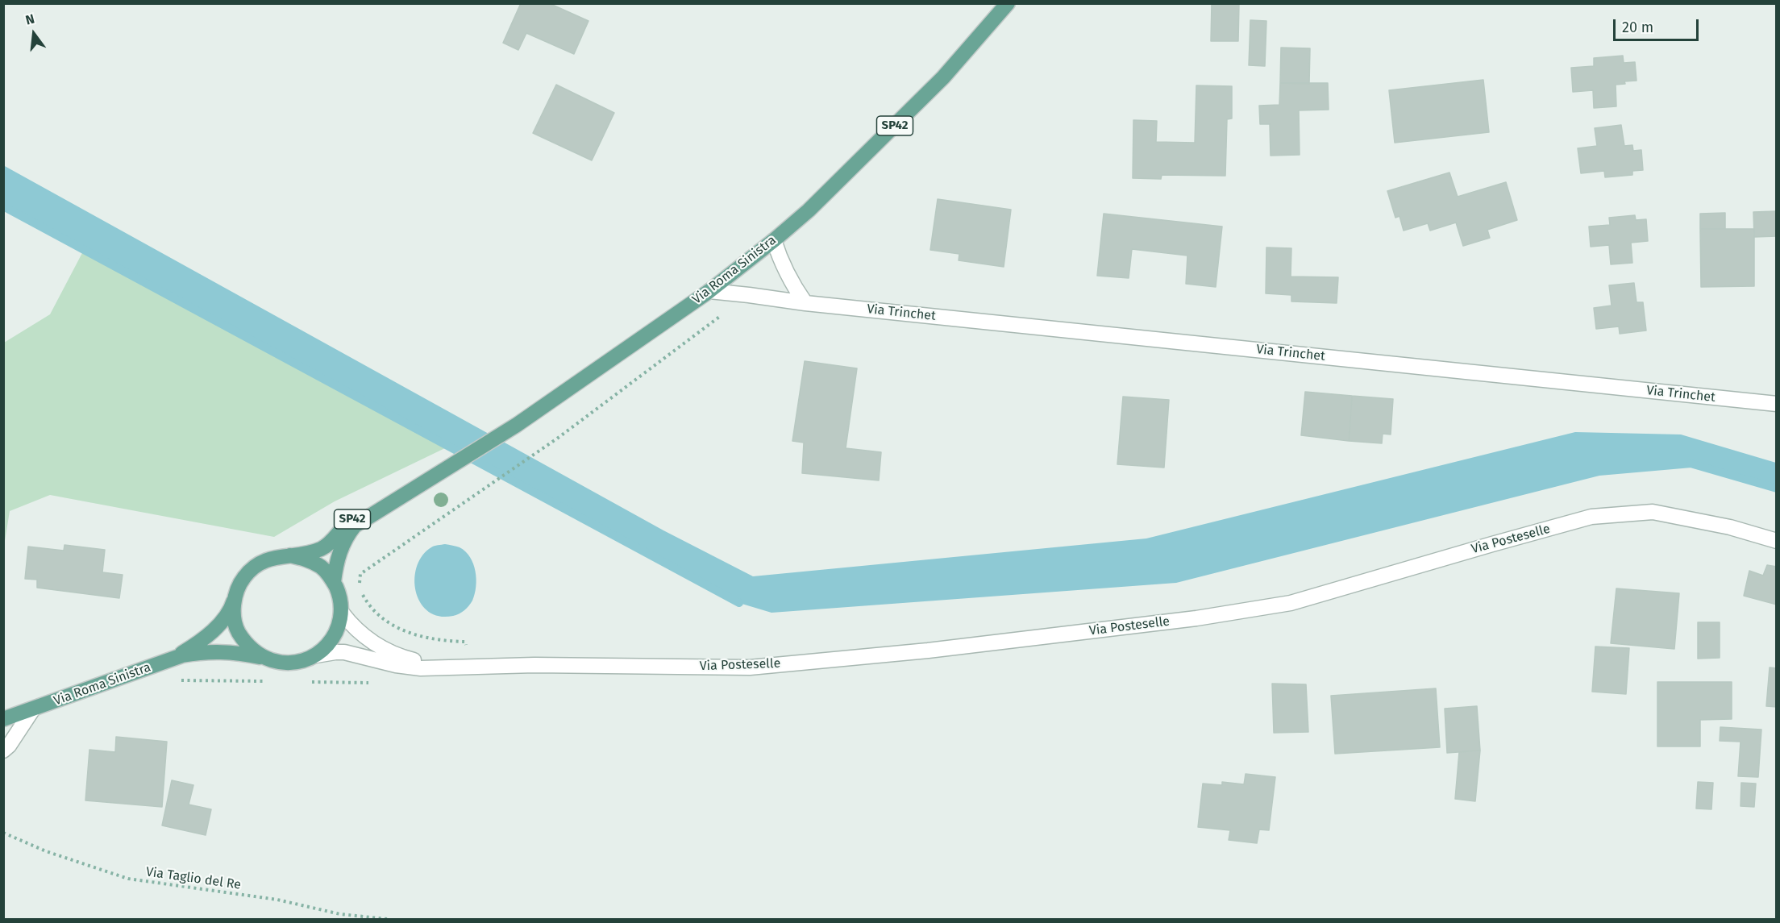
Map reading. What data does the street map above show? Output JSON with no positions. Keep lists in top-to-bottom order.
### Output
{
  "streets": {
    "main road": ["SP42", "Via Roma Sinistra"],
    "street": ["Via Trinchet", "Via Posteselle"],
    "path": ["Via Taglio del Re"]
  },
  "crossings": [
    ["SP42", "Via Roma Sinistra"],
    ["SP42", "Via Posteselle"],
    ["Via Roma Sinistra", "Via Trinchet"],
    ["Via Roma Sinistra", "Via Posteselle"]
  ],
  "scale_bar": "20 m",
  "north": "top"
}
